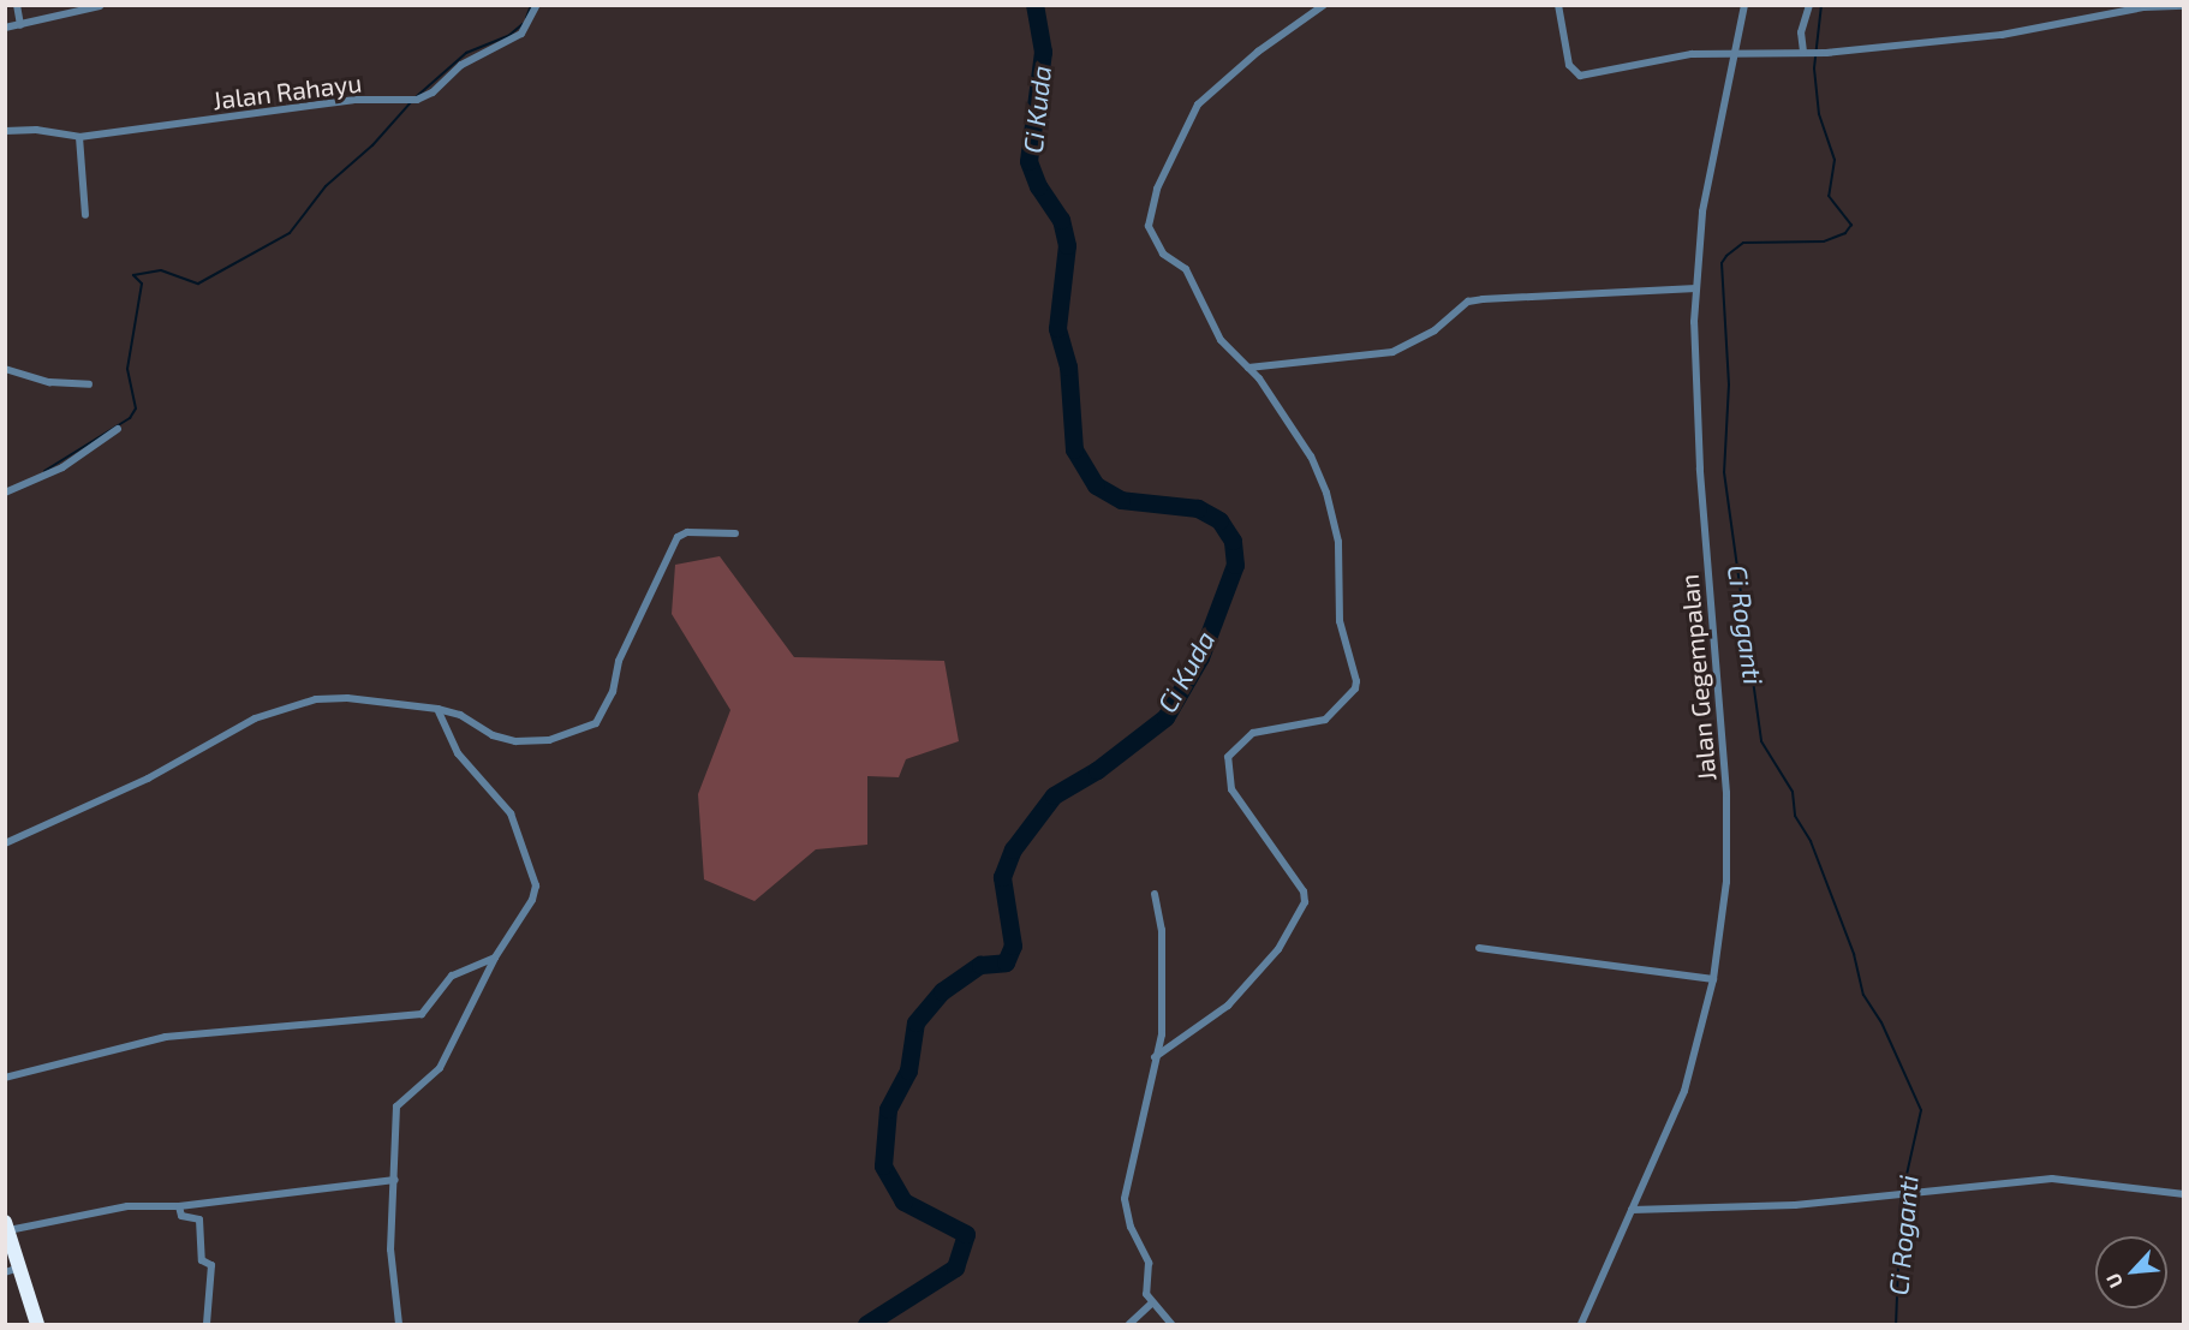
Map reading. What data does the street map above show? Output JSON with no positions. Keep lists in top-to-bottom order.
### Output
{
  "streets": {
    "street": ["Jalan Rahayu", "Jalan Gegempalan"]
  },
  "water": ["Ci Kuda", "Ci Roganti"],
  "north": "bottom left"
}
